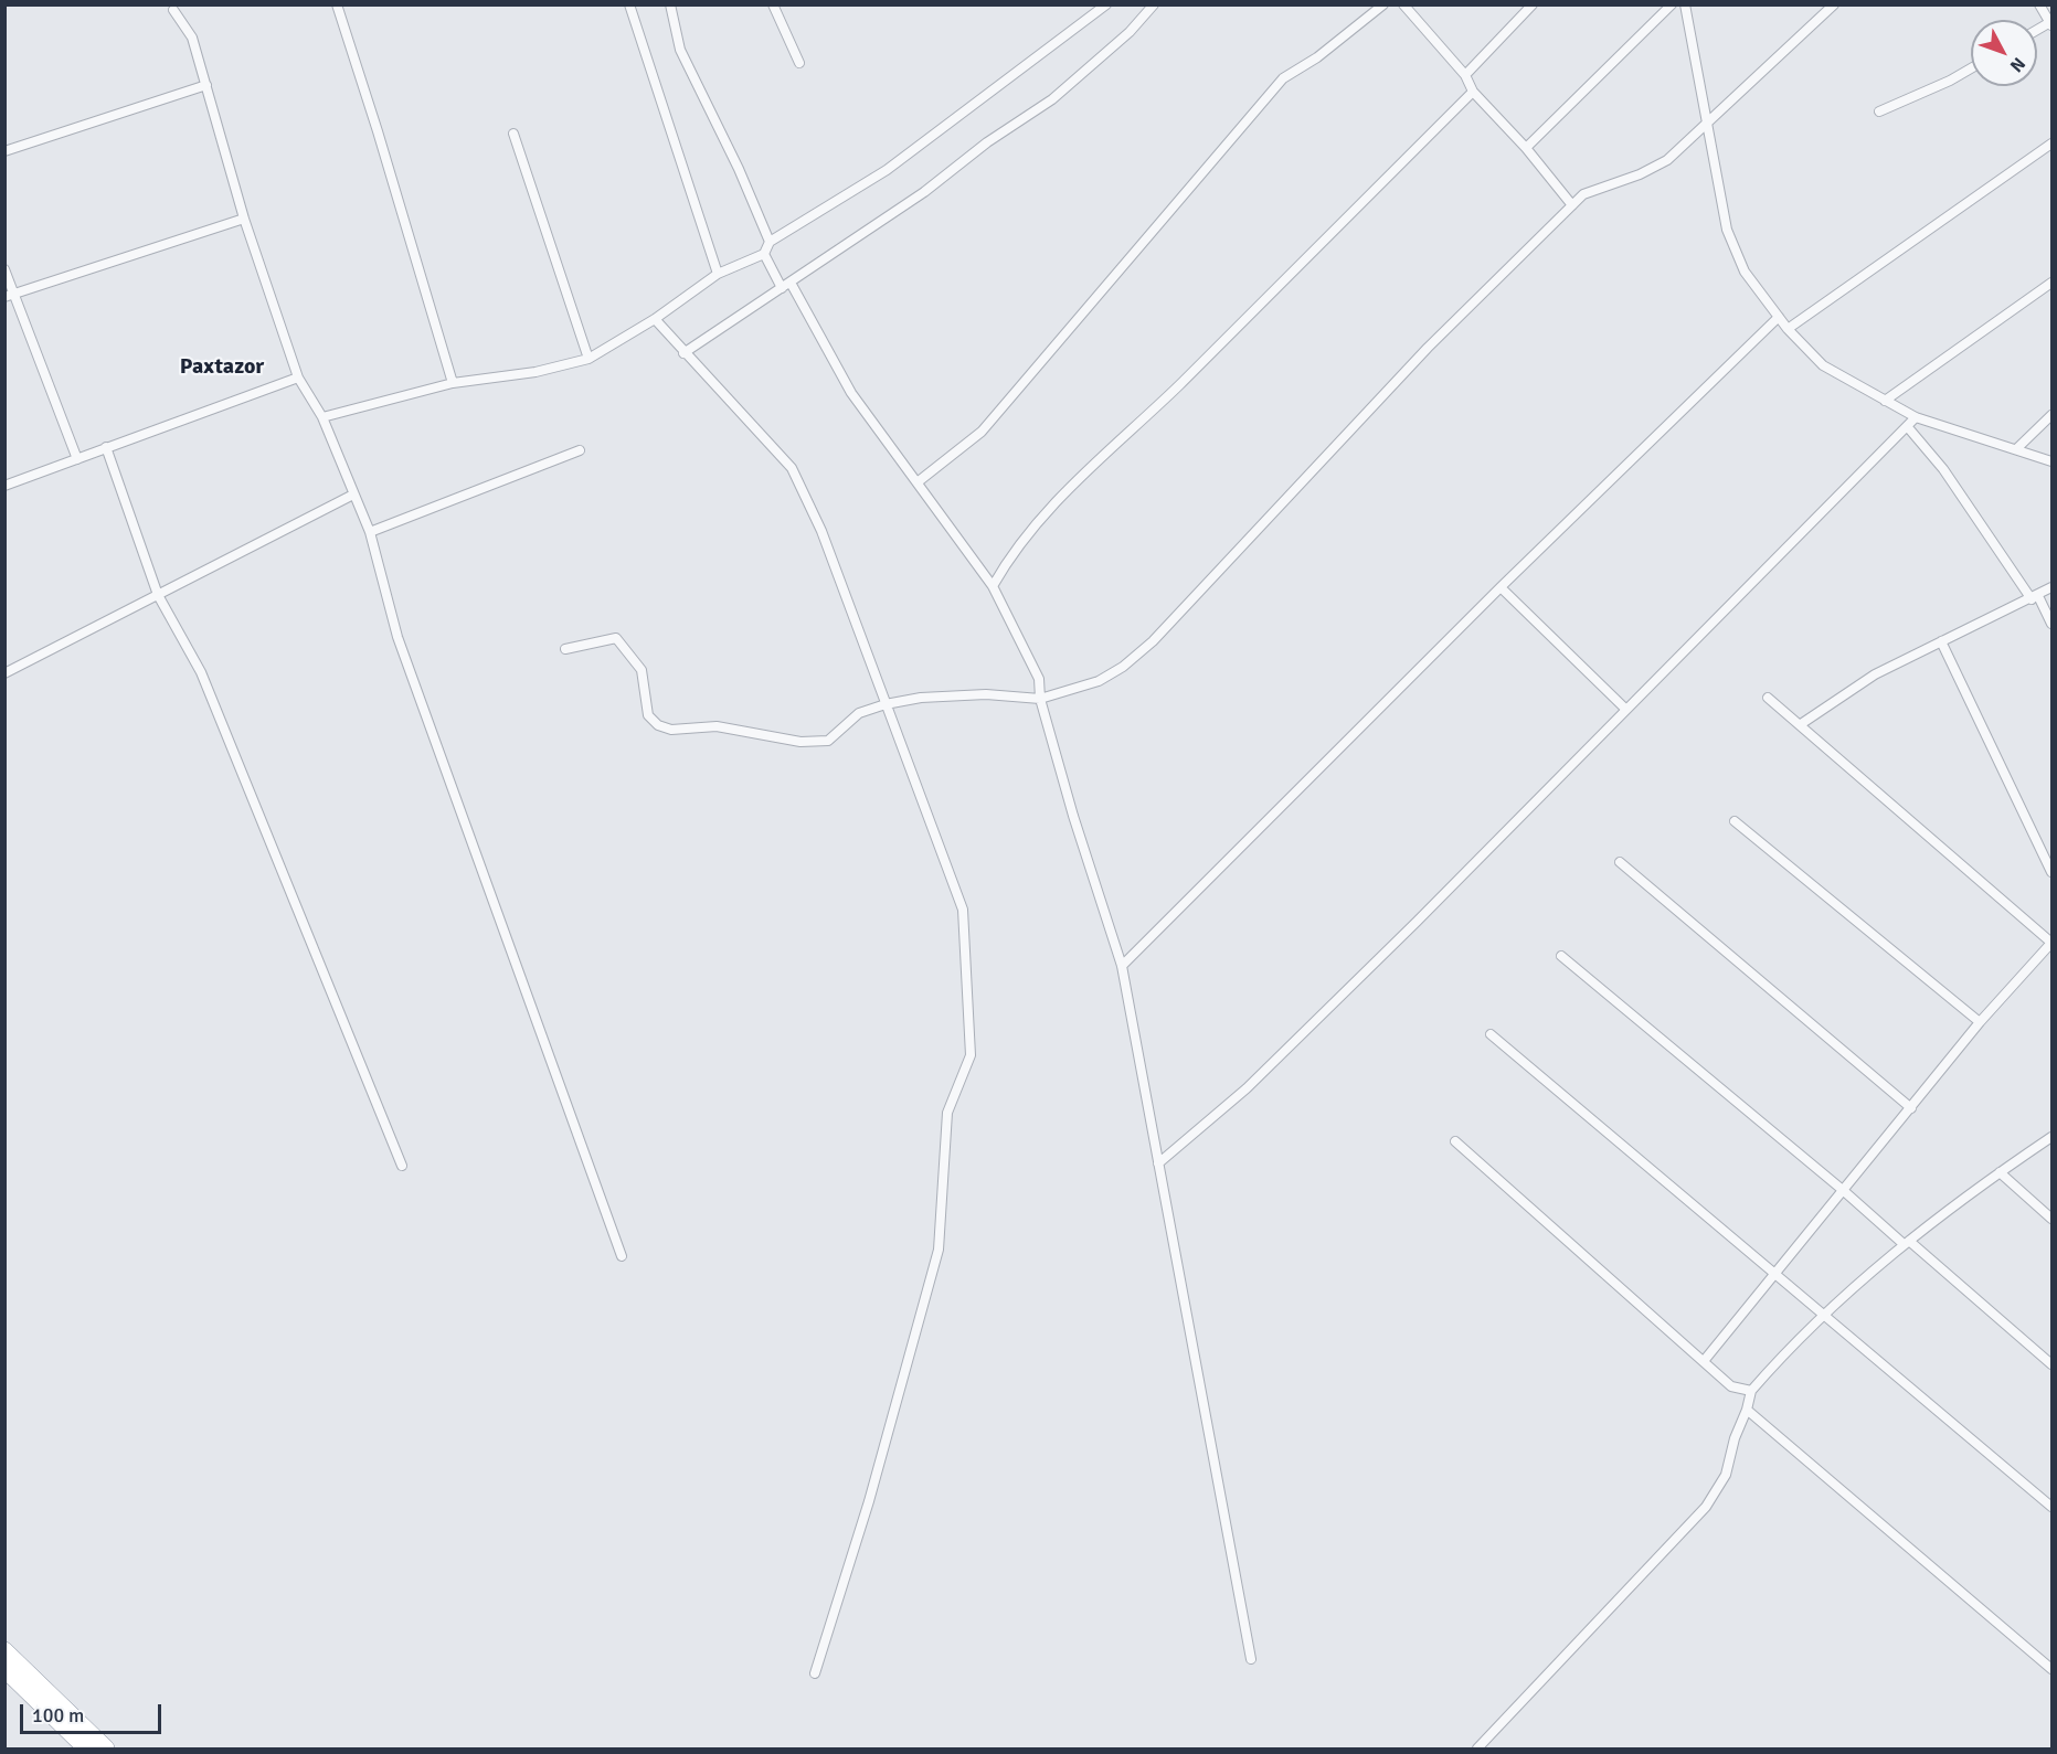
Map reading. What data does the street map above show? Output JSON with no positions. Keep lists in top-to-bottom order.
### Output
{
  "districts": ["Paxtazor"],
  "scale_bar": "100 m",
  "north": "bottom right"
}
